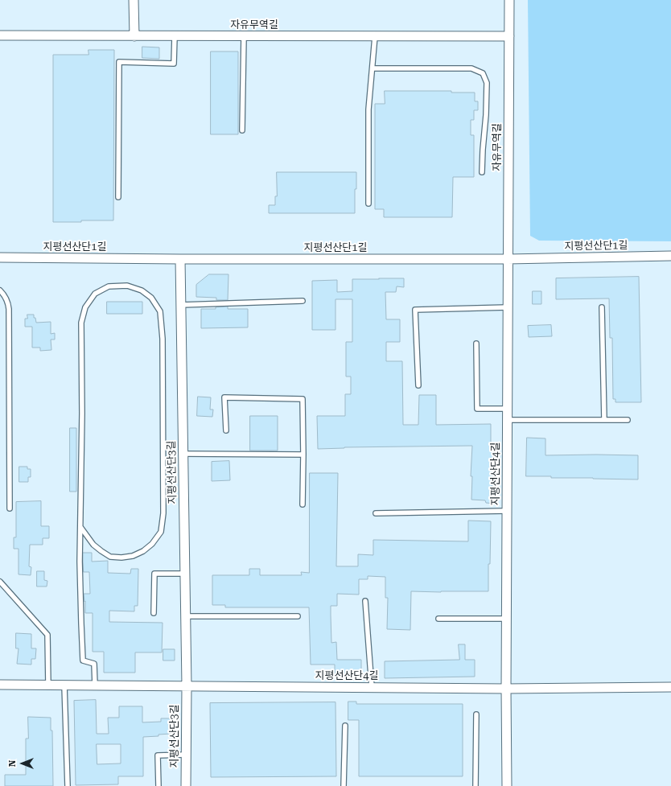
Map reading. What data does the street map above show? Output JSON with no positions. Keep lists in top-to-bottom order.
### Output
{
  "streets": {
    "street": [
      "자유무역길",
      "지평선산단1길",
      "지평선산단3길",
      "지평선산단4길"
    ]
  },
  "crossings": [
    ["자유무역길", "지평선산단1길"],
    ["자유무역길", "지평선산단4길"],
    ["지평선산단1길", "지평선산단3길"],
    ["지평선산단1길", "지평선산단4길"],
    ["지평선산단3길", "지평선산단4길"]
  ],
  "north": "left"
}
